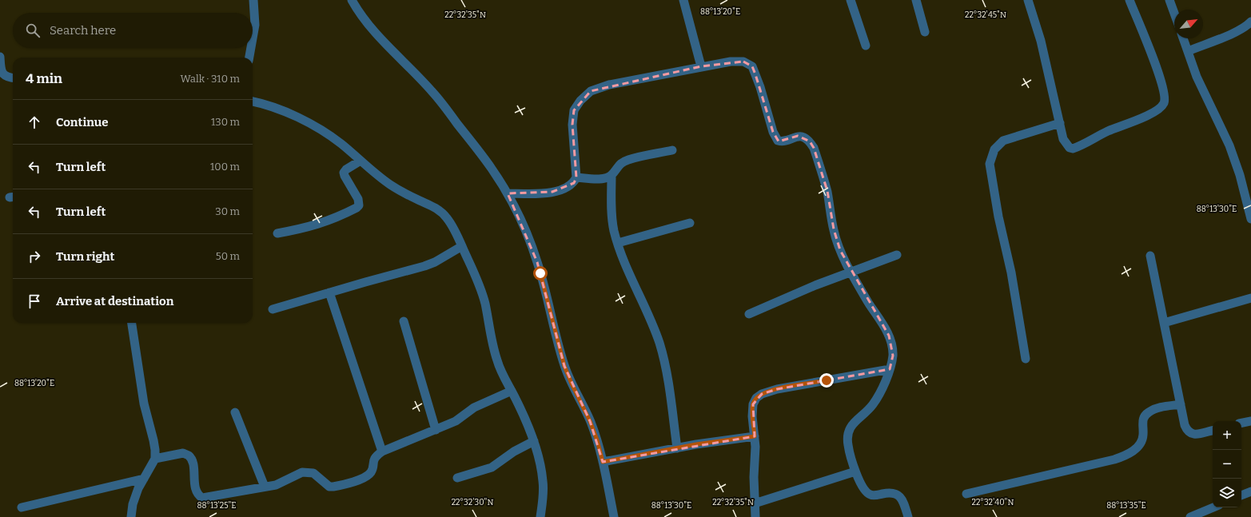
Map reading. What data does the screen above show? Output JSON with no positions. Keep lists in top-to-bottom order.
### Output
{
  "north": "top right",
  "page": {
    "search": "Search here",
    "heading": ["4 min", "Walk · 310 m"],
    "list": [
      ["Continue", "130 m"],
      ["Turn left", "100 m"],
      ["Turn left", "30 m"],
      ["Turn right", "50 m"],
      "Arrive at destination"
    ],
    "map_buttons": ["+", "−"]
  },
  "coordinates": [
    "88°13'20\"E",
    "22°32'35\"N",
    "22°32'45\"N",
    "88°13'30\"E",
    "22°32'30\"N",
    "22°32'40\"N",
    "88°13'25\"E",
    "88°13'35\"E"
  ]
}
